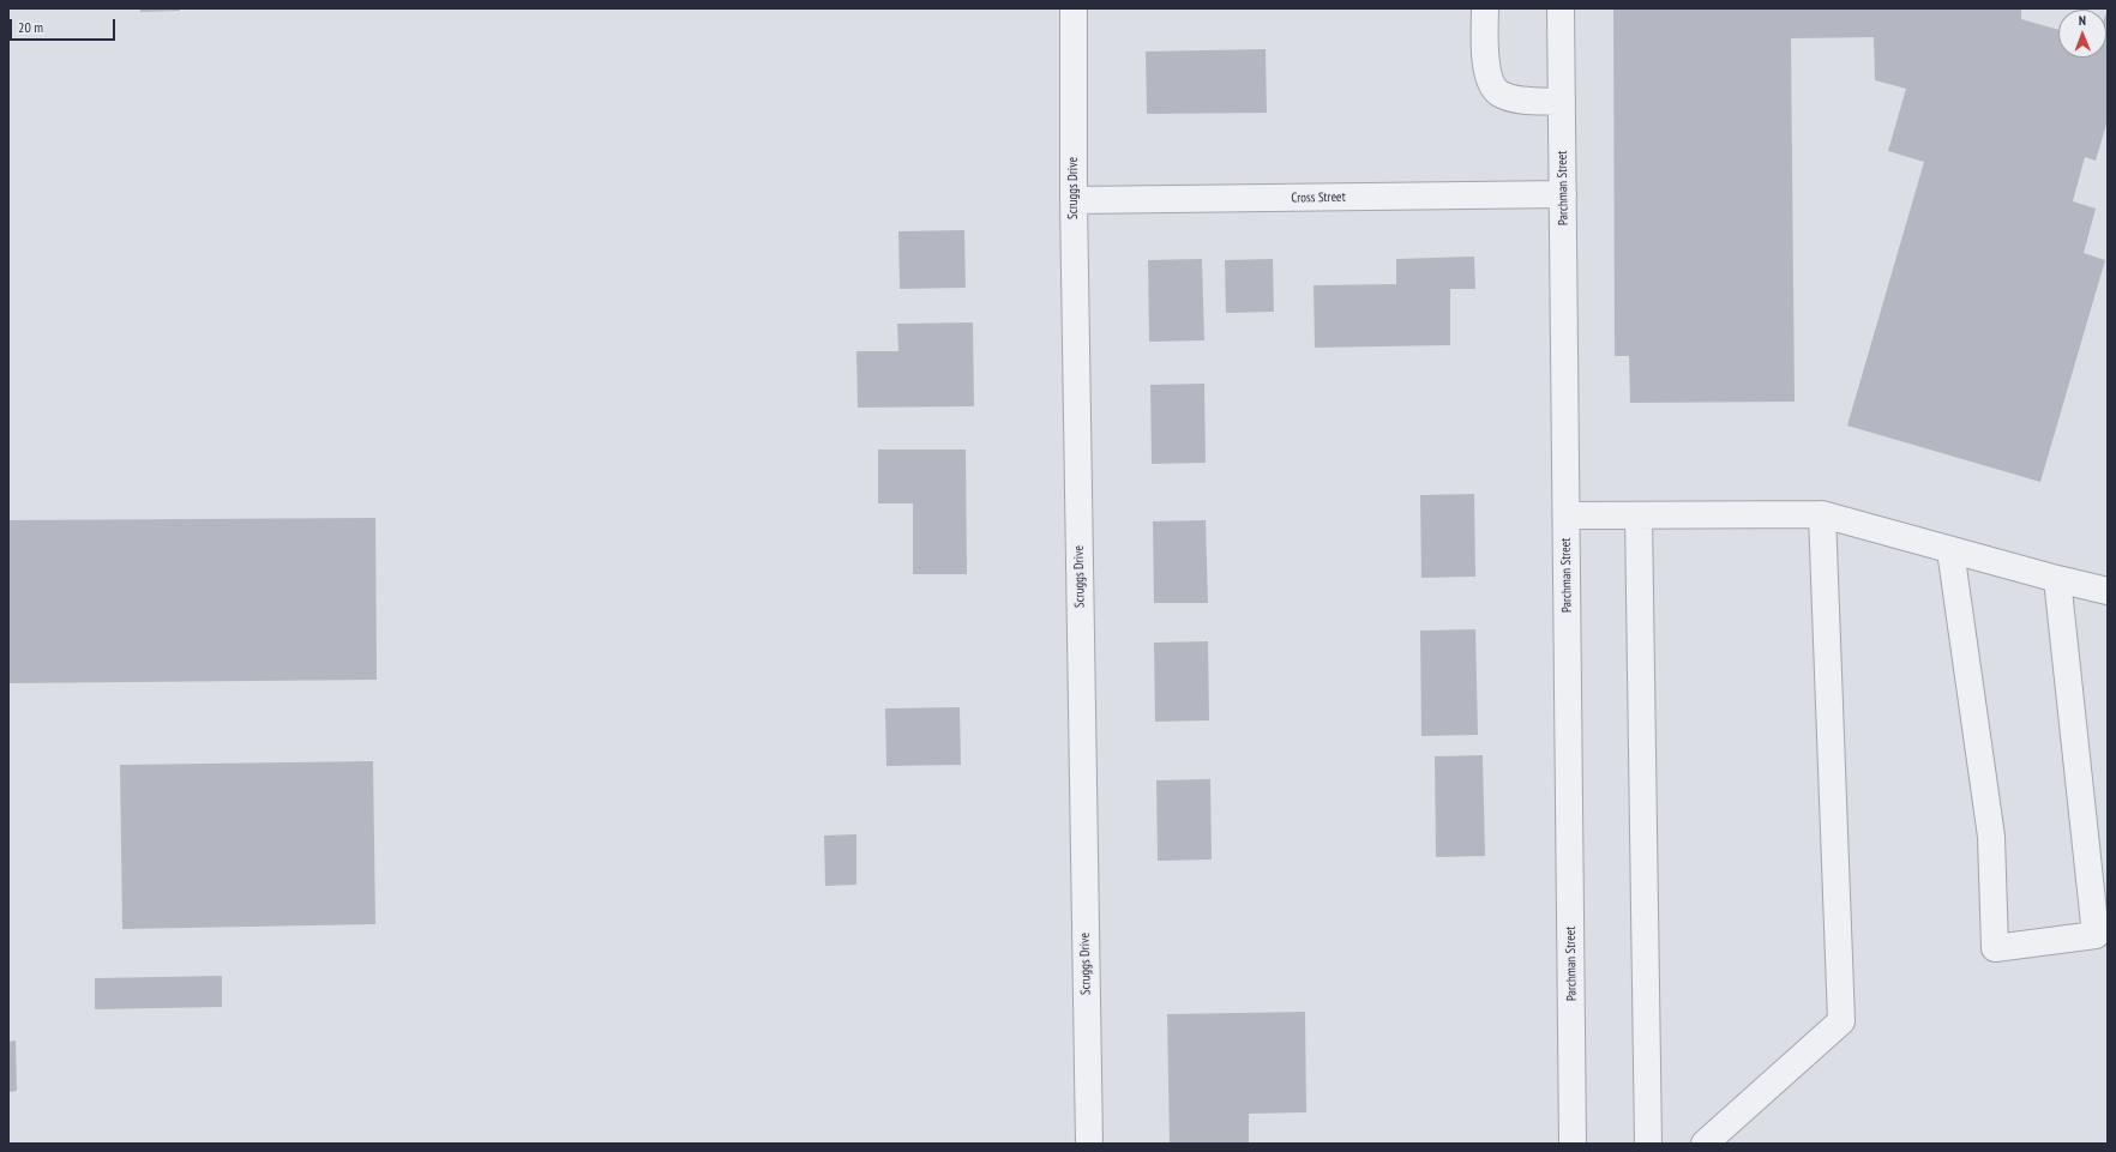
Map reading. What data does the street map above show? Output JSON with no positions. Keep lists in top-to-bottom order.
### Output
{
  "streets": {
    "street": ["Scruggs Drive", "Parchman Street", "Cross Street"]
  },
  "crossings": [
    ["Scruggs Drive", "Cross Street"],
    ["Parchman Street", "Cross Street"]
  ],
  "scale_bar": "20 m",
  "north": "top"
}
